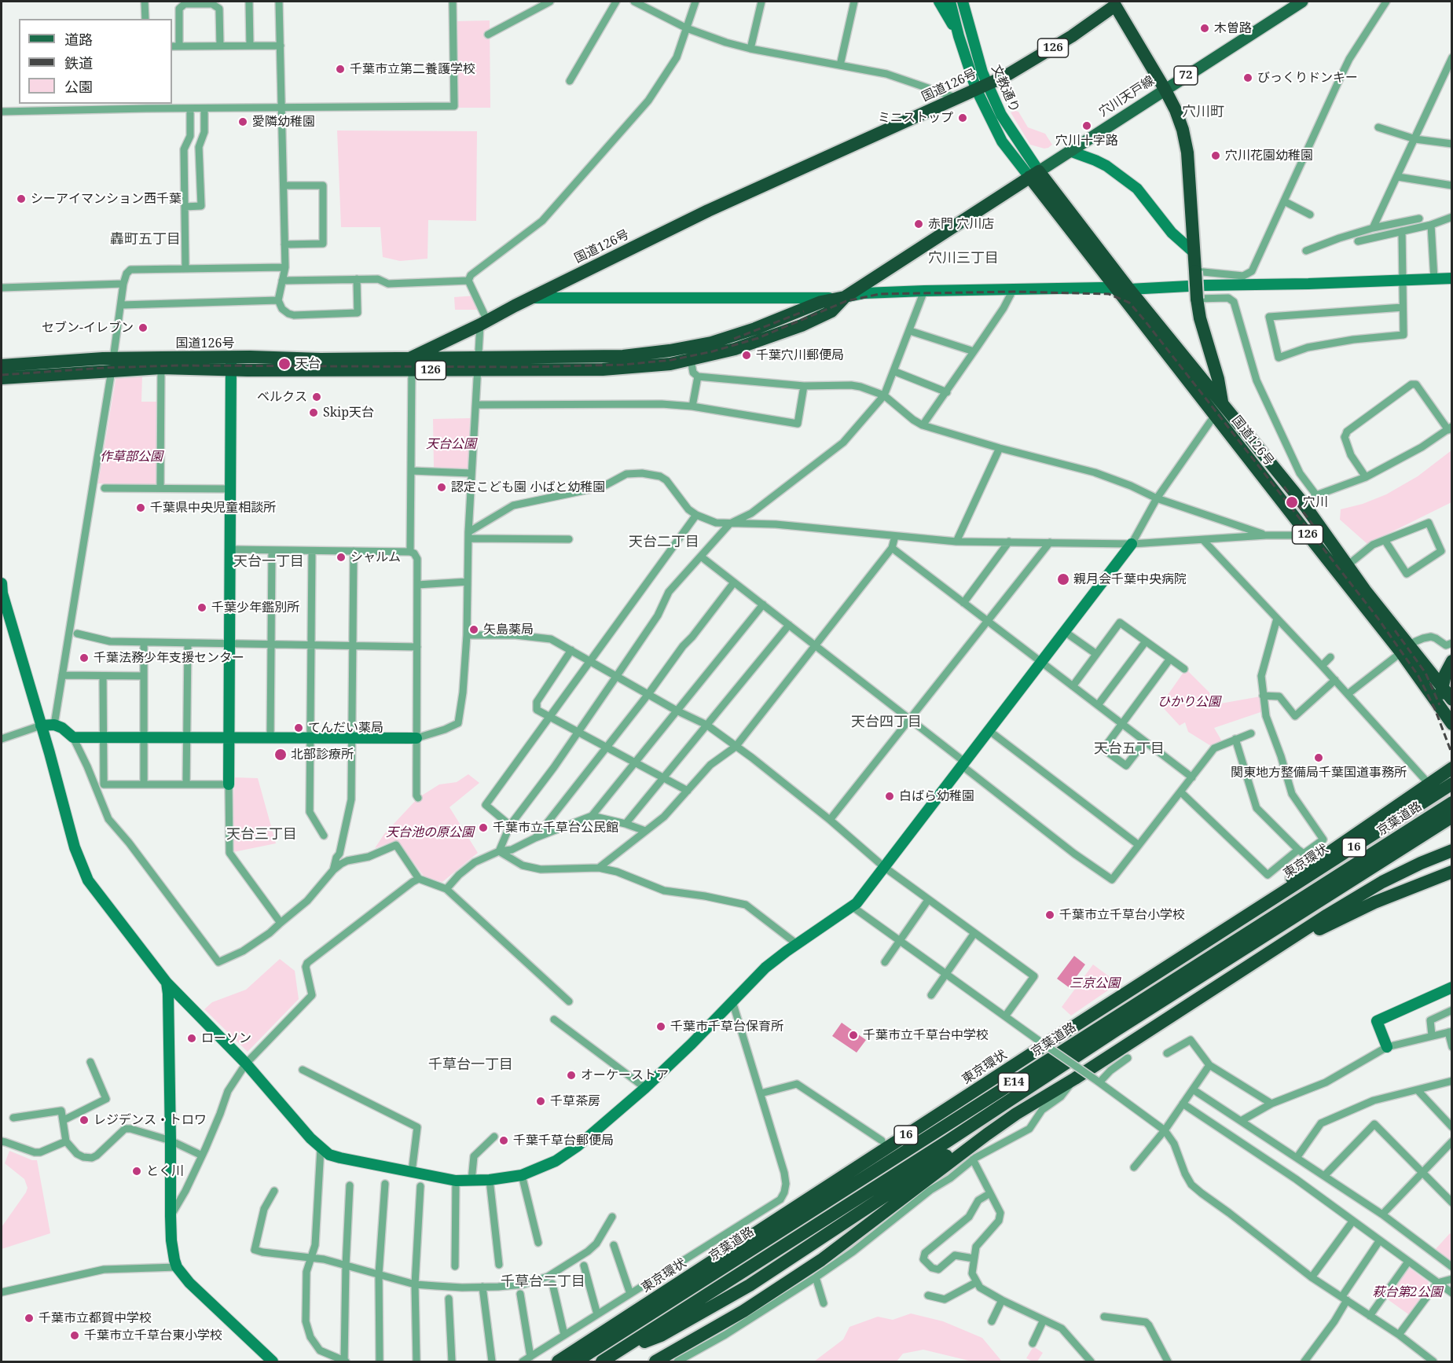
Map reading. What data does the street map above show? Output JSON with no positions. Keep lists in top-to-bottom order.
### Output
{
  "streets": {
    "highway": [
      "126",
      "国道126号",
      "京葉道路",
      "16",
      "東京環状",
      "E14"
    ],
    "main road": ["72", "穴川天戸線"],
    "street": ["文教通り"]
  },
  "crossings": [
    ["国道126号", "文教通り"],
    ["国道126号", "穴川天戸線"],
    ["文教通り", "穴川天戸線"]
  ],
  "districts": [
    "穴川町",
    "轟町五丁目",
    "穴川三丁目",
    "天台二丁目",
    "天台一丁目",
    "天台四丁目",
    "天台五丁目",
    "天台三丁目",
    "千草台一丁目",
    "千草台二丁目"
  ],
  "parks": [
    "天台公園",
    "作草部公園",
    "ひかり公園",
    "天台池の原公園",
    "三京公園",
    "萩台第2公園"
  ],
  "places": [
    "木曽路",
    "千葉市立第二養護学校",
    "びっくりドンキー",
    "ミニストップ",
    "愛隣幼稚園",
    "穴川十字路",
    "穴川花園幼稚園",
    "シーアイマンション西千葉",
    "赤門 穴川店",
    "セブン-イレブン",
    "千葉穴川郵便局",
    "天台",
    "ベルクス",
    "Skip天台",
    "認定こども園 小ばと幼稚園",
    "穴川",
    "千葉県中央児童相談所",
    "シャルム",
    "親月会千葉中央病院",
    "千葉少年鑑別所",
    "矢島薬局",
    "千葉法務少年支援センター",
    "てんだい薬局",
    "北部診療所",
    "関東地方整備局千葉国道事務所",
    "白ばら幼稚園",
    "千葉市立千草台公民館",
    "千葉市立千草台小学校",
    "千葉市千草台保育所",
    "千葉市立千草台中学校",
    "ローソン",
    "オーケーストア",
    "千草茶房",
    "レジデンス・トロワ",
    "千葉千草台郵便局",
    "とく川",
    "千葉市立都賀中学校",
    "千葉市立千草台東小学校"
  ],
  "legend": ["道路", "鉄道", "公園"]
}
